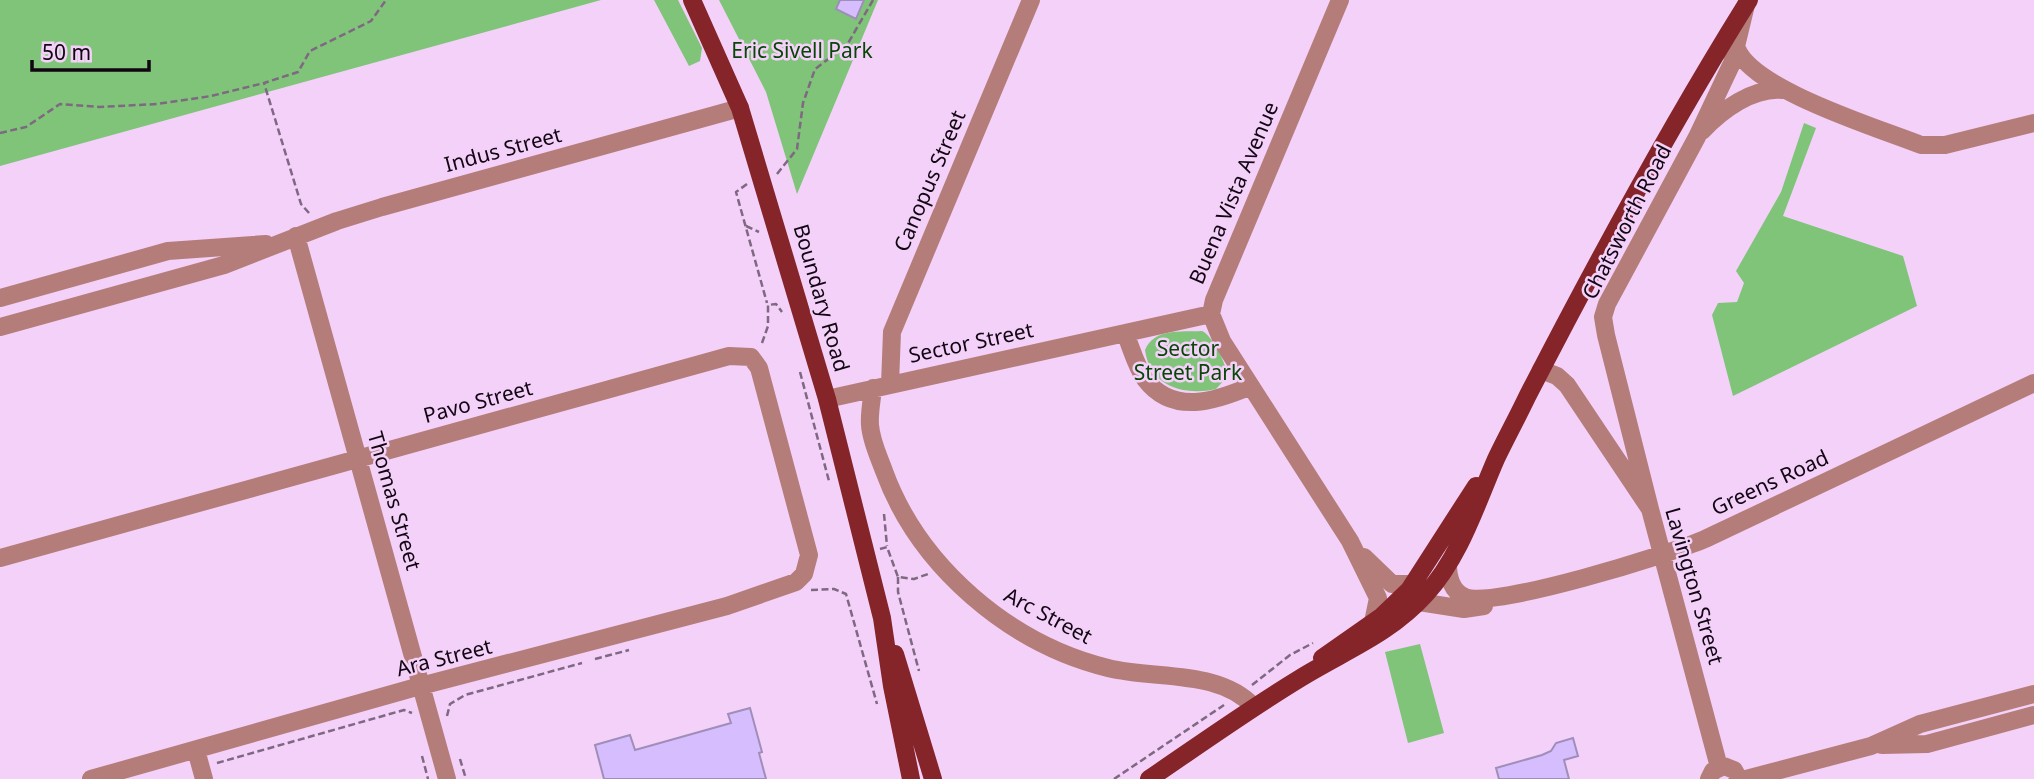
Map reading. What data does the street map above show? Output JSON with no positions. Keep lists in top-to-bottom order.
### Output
{
  "streets": {
    "main road": ["Chatsworth Road", "Boundary Road"],
    "street": [
      "Indus Street",
      "Canopus Street",
      "Buena Vista Avenue",
      "Sector Street",
      "Pavo Street",
      "Greens Road",
      "Thomas Street",
      "Lavington Street",
      "Arc Street",
      "Ara Street"
    ]
  },
  "crossings": [
    ["Indus Street", "Boundary Road"],
    ["Indus Street", "Thomas Street"],
    ["Canopus Street", "Sector Street"],
    ["Canopus Street", "Arc Street"],
    ["Buena Vista Avenue", "Chatsworth Road"],
    ["Buena Vista Avenue", "Sector Street"],
    ["Chatsworth Road", "Greens Road"],
    ["Chatsworth Road", "Lavington Street"],
    ["Chatsworth Road", "Arc Street"],
    ["Boundary Road", "Sector Street"],
    ["Sector Street", "Arc Street"],
    ["Pavo Street", "Thomas Street"],
    ["Greens Road", "Lavington Street"],
    ["Thomas Street", "Ara Street"]
  ],
  "parks": ["Eric Sivell Park", "Sector Street Park"],
  "scale_bar": "50 m"
}
